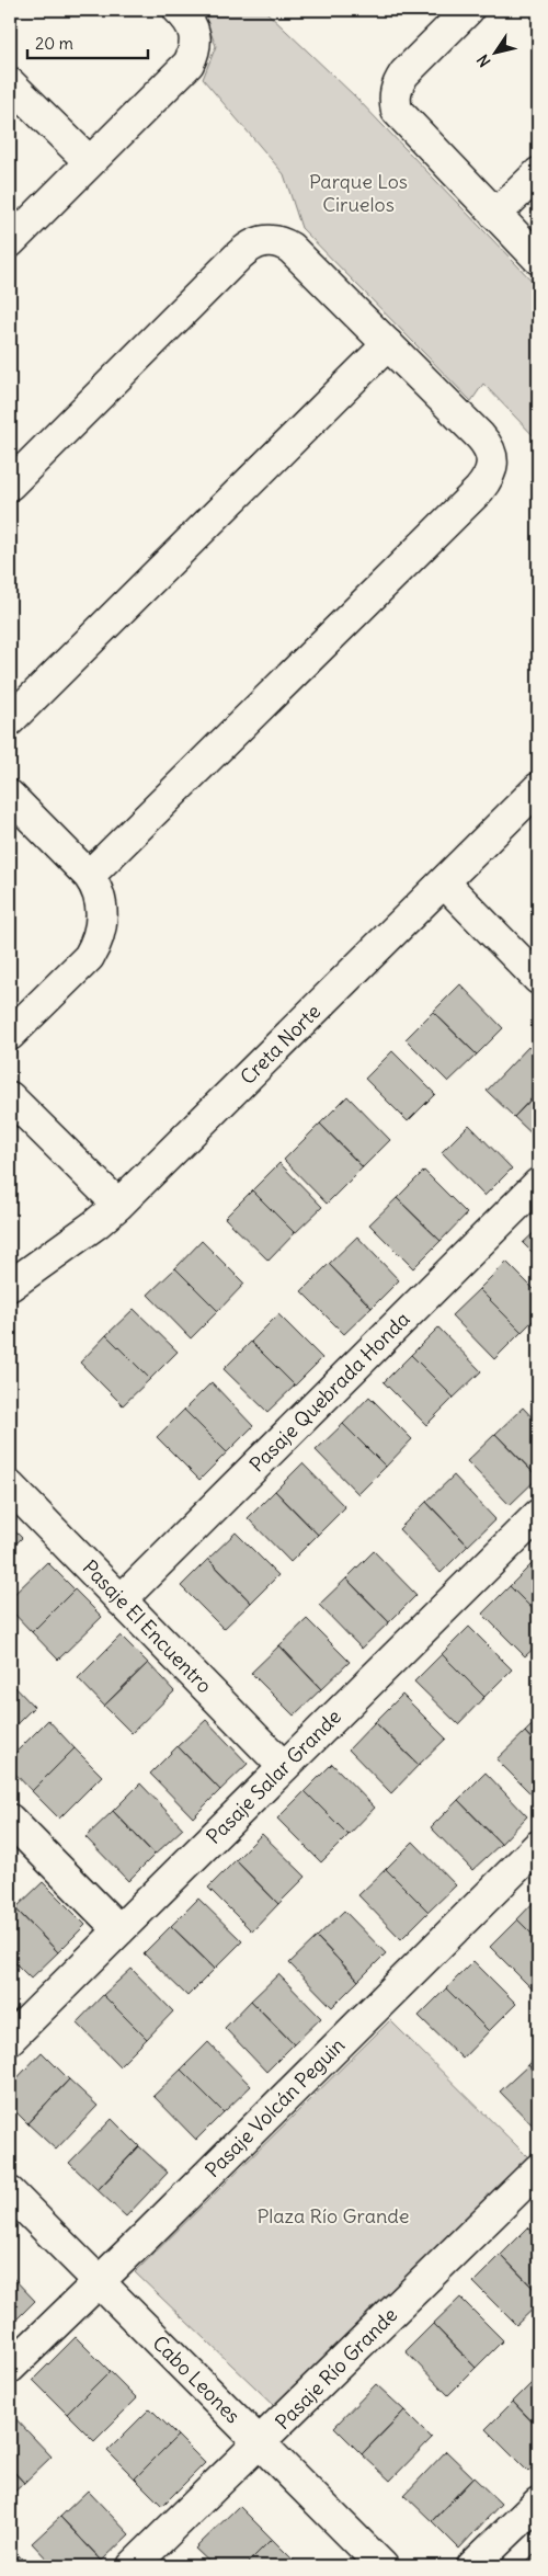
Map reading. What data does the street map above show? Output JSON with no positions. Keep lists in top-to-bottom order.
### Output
{
  "streets": {
    "street": [
      "Creta Norte",
      "Pasaje Quebrada Honda",
      "Pasaje El Encuentro",
      "Pasaje Salar Grande",
      "Pasaje Volcán Peguin",
      "Pasaje Río Grande",
      "Cabo Leones"
    ]
  },
  "crossings": [
    ["Pasaje Quebrada Honda", "Pasaje El Encuentro"],
    ["Pasaje El Encuentro", "Pasaje Salar Grande"],
    ["Pasaje Volcán Peguin", "Cabo Leones"],
    ["Pasaje Río Grande", "Cabo Leones"]
  ],
  "parks": ["Parque Los Ciruelos", "Plaza Río Grande"],
  "scale_bar": "20 m",
  "north": "bottom left"
}
